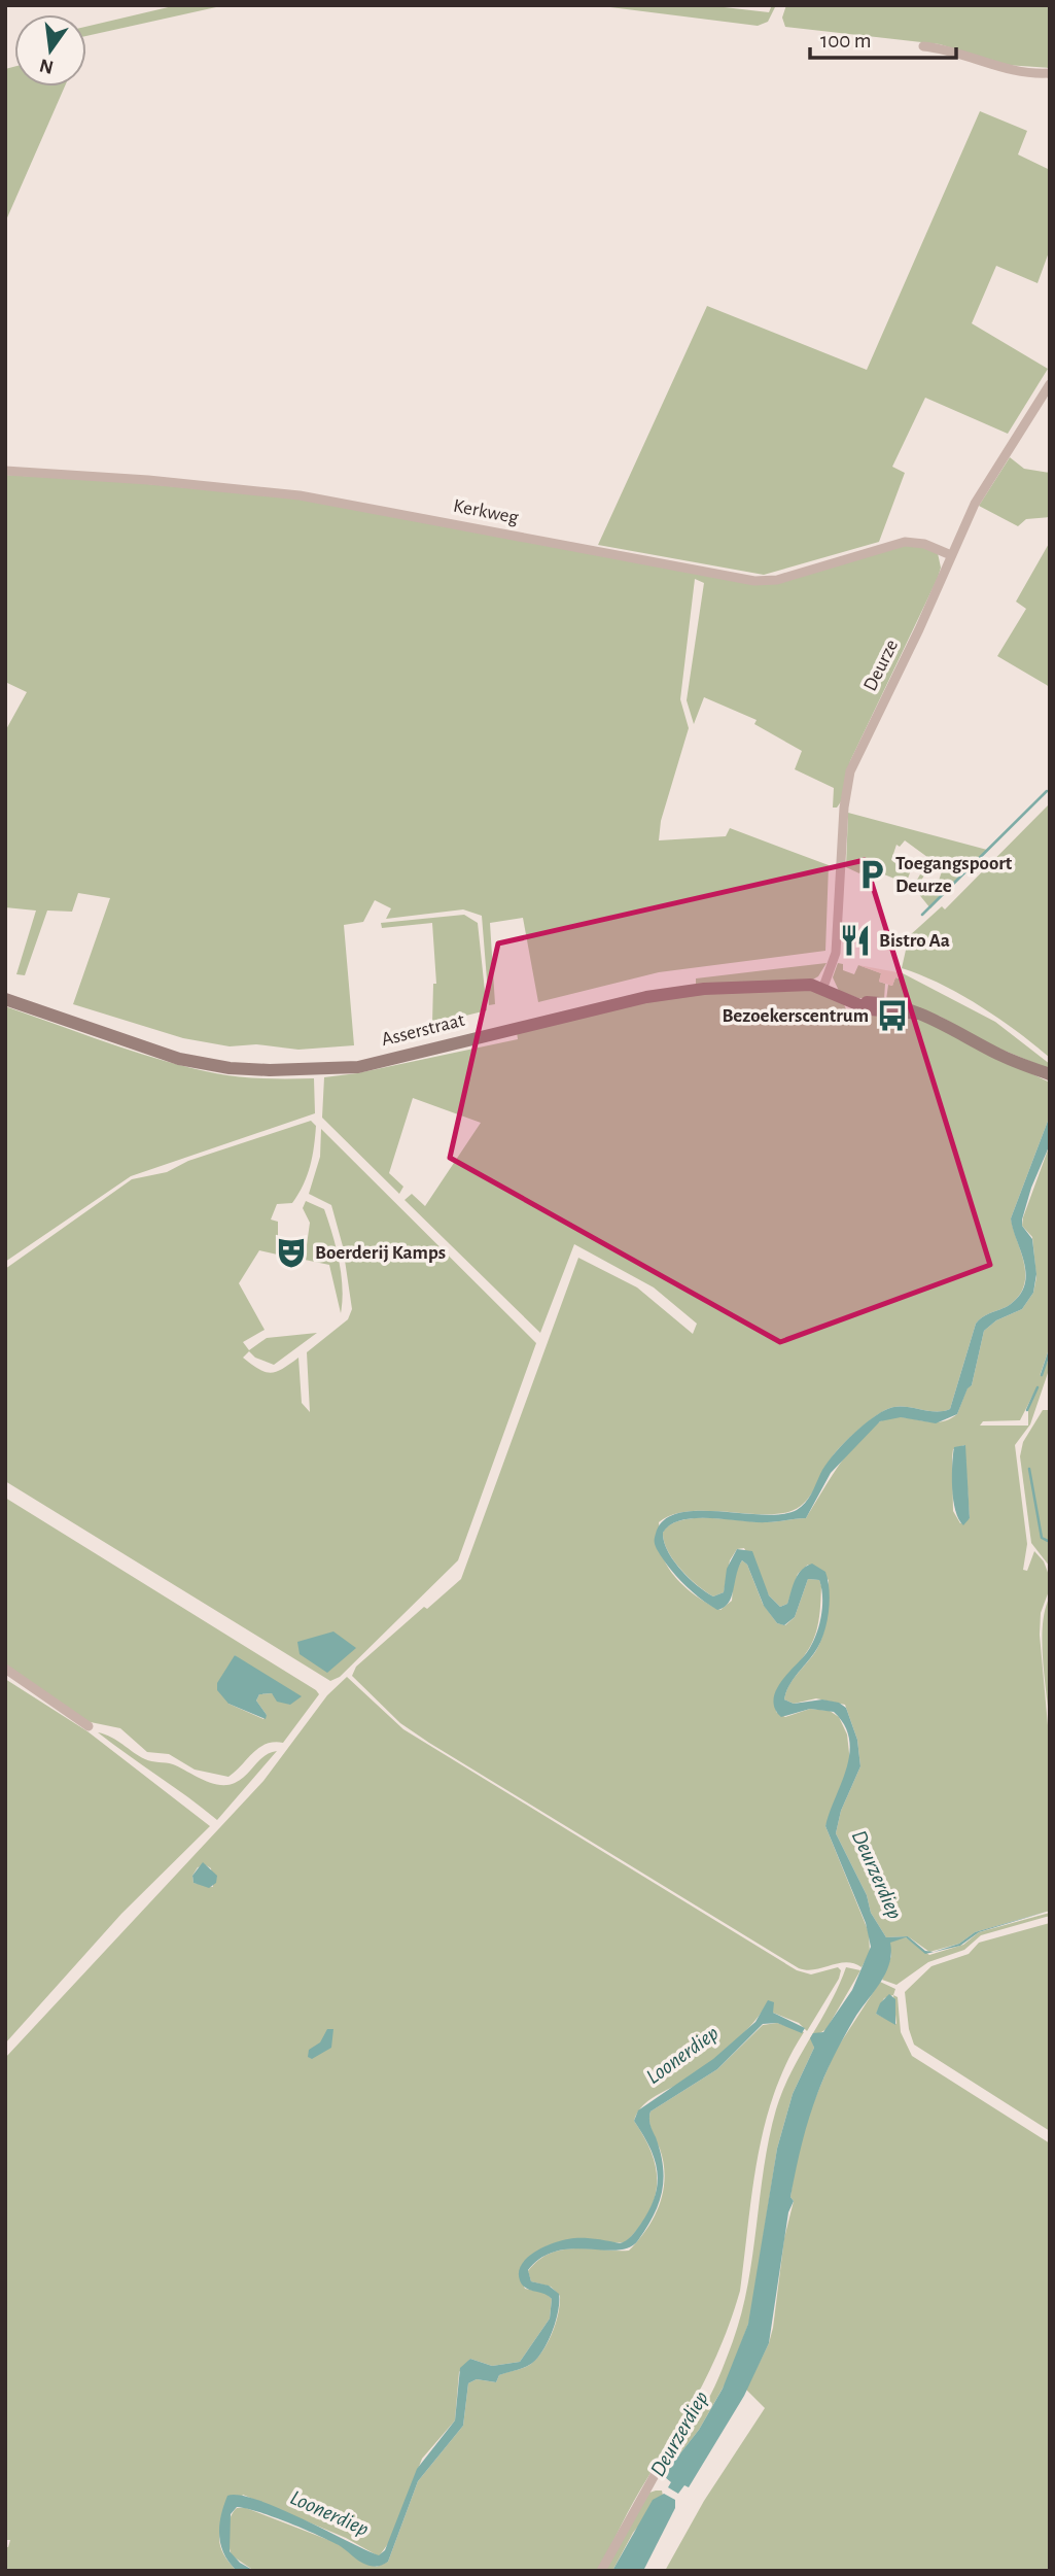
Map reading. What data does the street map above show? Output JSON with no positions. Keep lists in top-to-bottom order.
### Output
{
  "streets": {
    "main road": ["Asserstraat"],
    "street": ["Kerkweg", "Deurze"]
  },
  "crossings": [
    ["Kerkweg", "Deurze"],
    ["Deurze", "Asserstraat"]
  ],
  "water": ["Deurzerdiep", "Loonerdiep"],
  "places": {
    "parking": ["Toegangspoort Deurze"],
    "restaurant": ["Bistro Aa"],
    "bus stop": ["Bezoekerscentrum"],
    "theatre": ["Boerderij Kamps"]
  },
  "scale_bar": "100 m",
  "north": "bottom"
}
